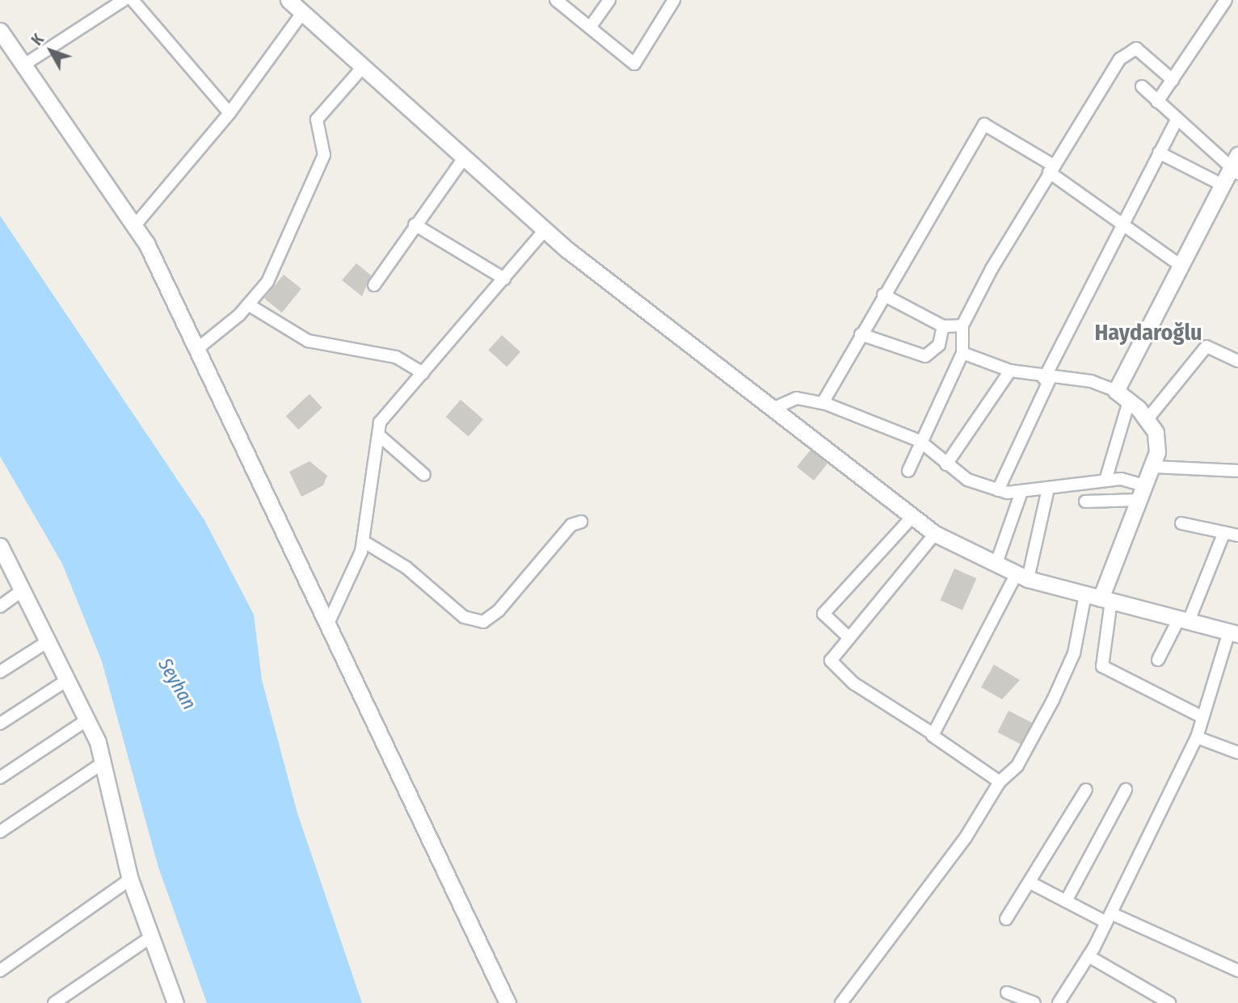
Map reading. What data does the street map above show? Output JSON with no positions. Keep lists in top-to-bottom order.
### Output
{
  "districts": ["Haydaroğlu"],
  "water": ["Seyhan"],
  "north": "top left"
}
